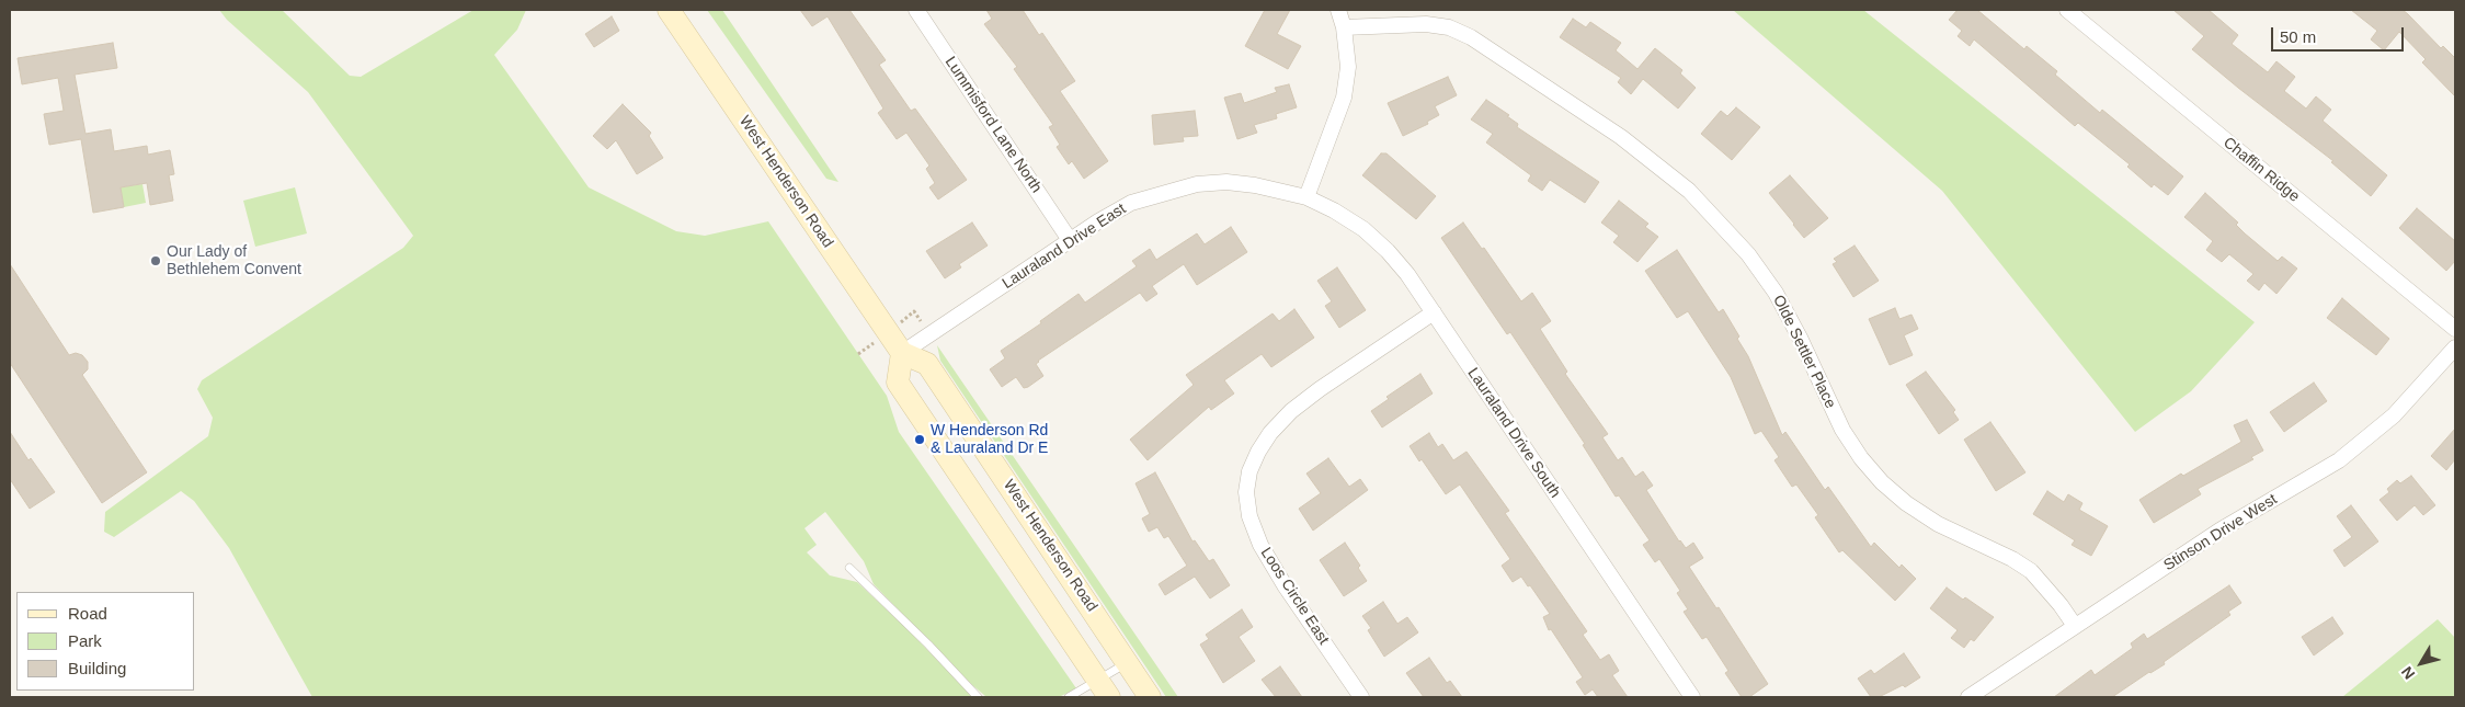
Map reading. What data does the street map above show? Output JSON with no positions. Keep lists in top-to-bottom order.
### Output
{
  "streets": {
    "main road": ["West Henderson Road"],
    "street": [
      "Lummisford Lane North",
      "Chaffin Ridge",
      "Lauraland Drive East",
      "Olde Settler Place",
      "Lauraland Drive South",
      "Stinson Drive West",
      "Loos Circle East"
    ]
  },
  "crossings": [
    ["Lummisford Lane North", "Lauraland Drive East"],
    ["West Henderson Road", "Lauraland Drive East"],
    ["Lauraland Drive East", "Lauraland Drive South"],
    ["Olde Settler Place", "Stinson Drive West"],
    ["Lauraland Drive South", "Loos Circle East"]
  ],
  "places": ["Our Lady of Bethlehem Convent", "W Henderson Rd & Lauraland Dr E"],
  "legend": ["Road", "Park", "Building"],
  "scale_bar": "50 m",
  "north": "bottom left"
}
